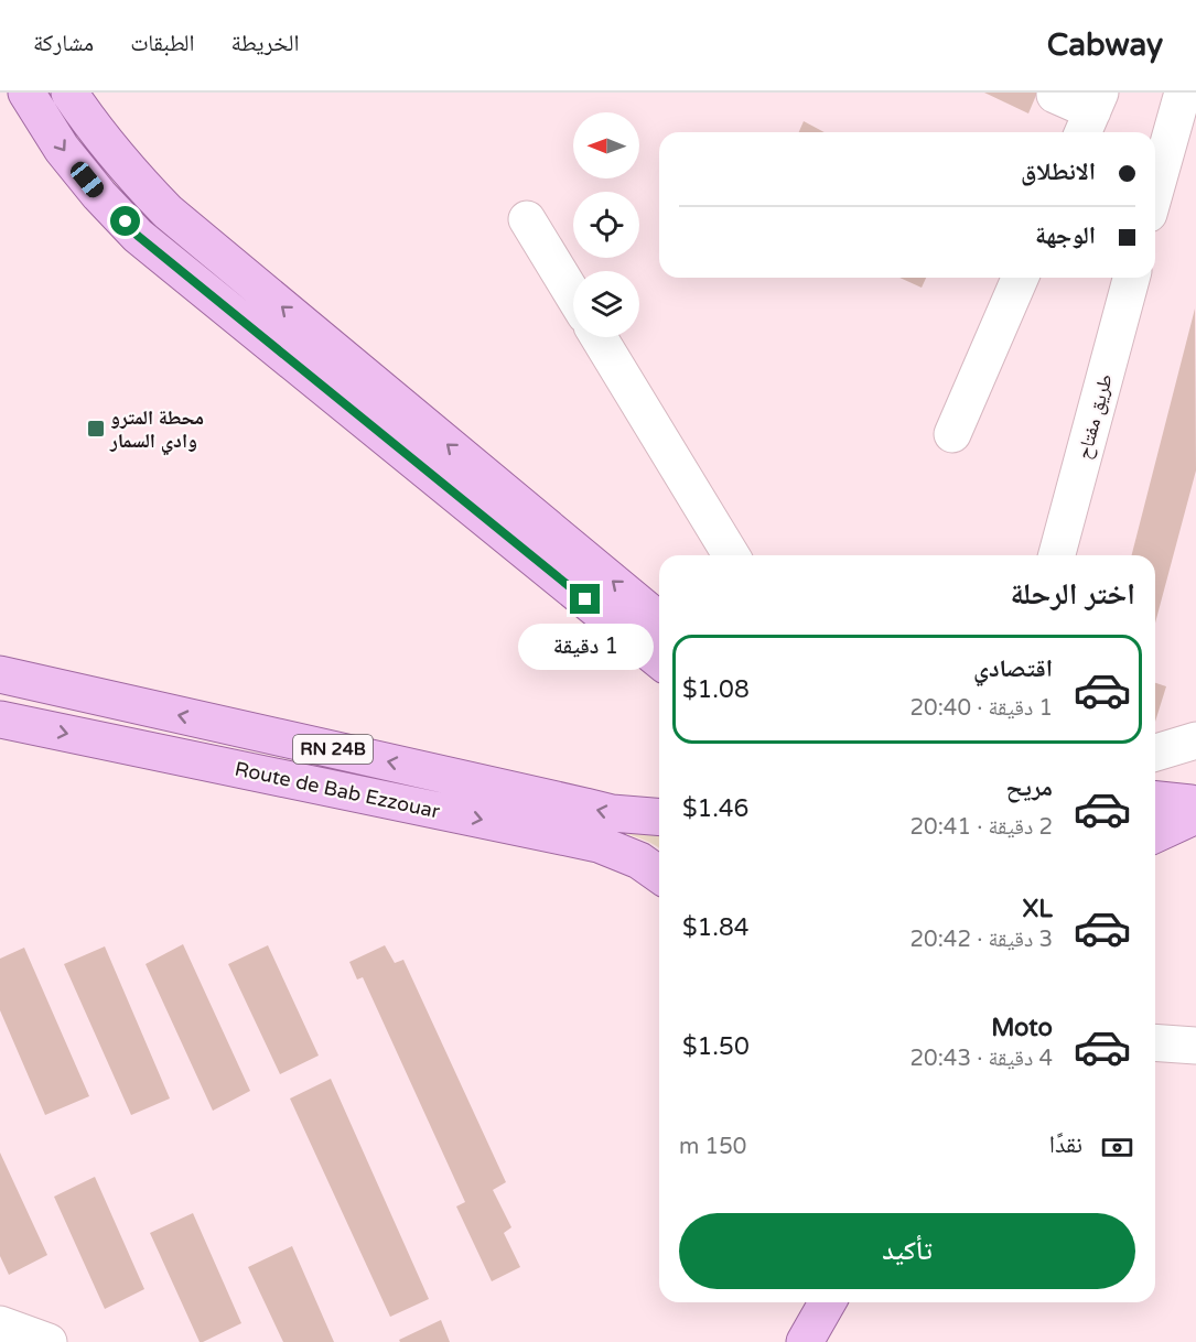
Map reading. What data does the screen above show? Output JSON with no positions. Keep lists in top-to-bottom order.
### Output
{
  "streets": {
    "main road": ["RN 24B", "Route de Bab Ezzouar"],
    "street": ["طريق مفتاح"]
  },
  "places": {
    "transit": ["محطة المترو وادي السمار"]
  },
  "north": "left",
  "page": {
    "header": "Cabway",
    "nav": ["الخريطة", "الطبقات", "مشاركة"],
    "banner": ["الانطلاق", "الوجهة"],
    "heading": "اختر الرحلة",
    "bubble": "1 دقيقة",
    "list": [
      {
        "name": "اقتصادي",
        "note": "1 دقيقة · 20:40",
        "value": "$1.08"
      },
      {
        "name": "مريح",
        "note": "2 دقيقة · 20:41",
        "value": "$1.46"
      },
      {
        "name": "XL",
        "note": "3 دقيقة · 20:42",
        "value": "$1.84"
      },
      {
        "name": "Moto",
        "note": "4 دقيقة · 20:43",
        "value": "$1.50"
      }
    ],
    "pay": ["نقدًا", "150 m"],
    "buttons": "تأكيد"
  }
}
